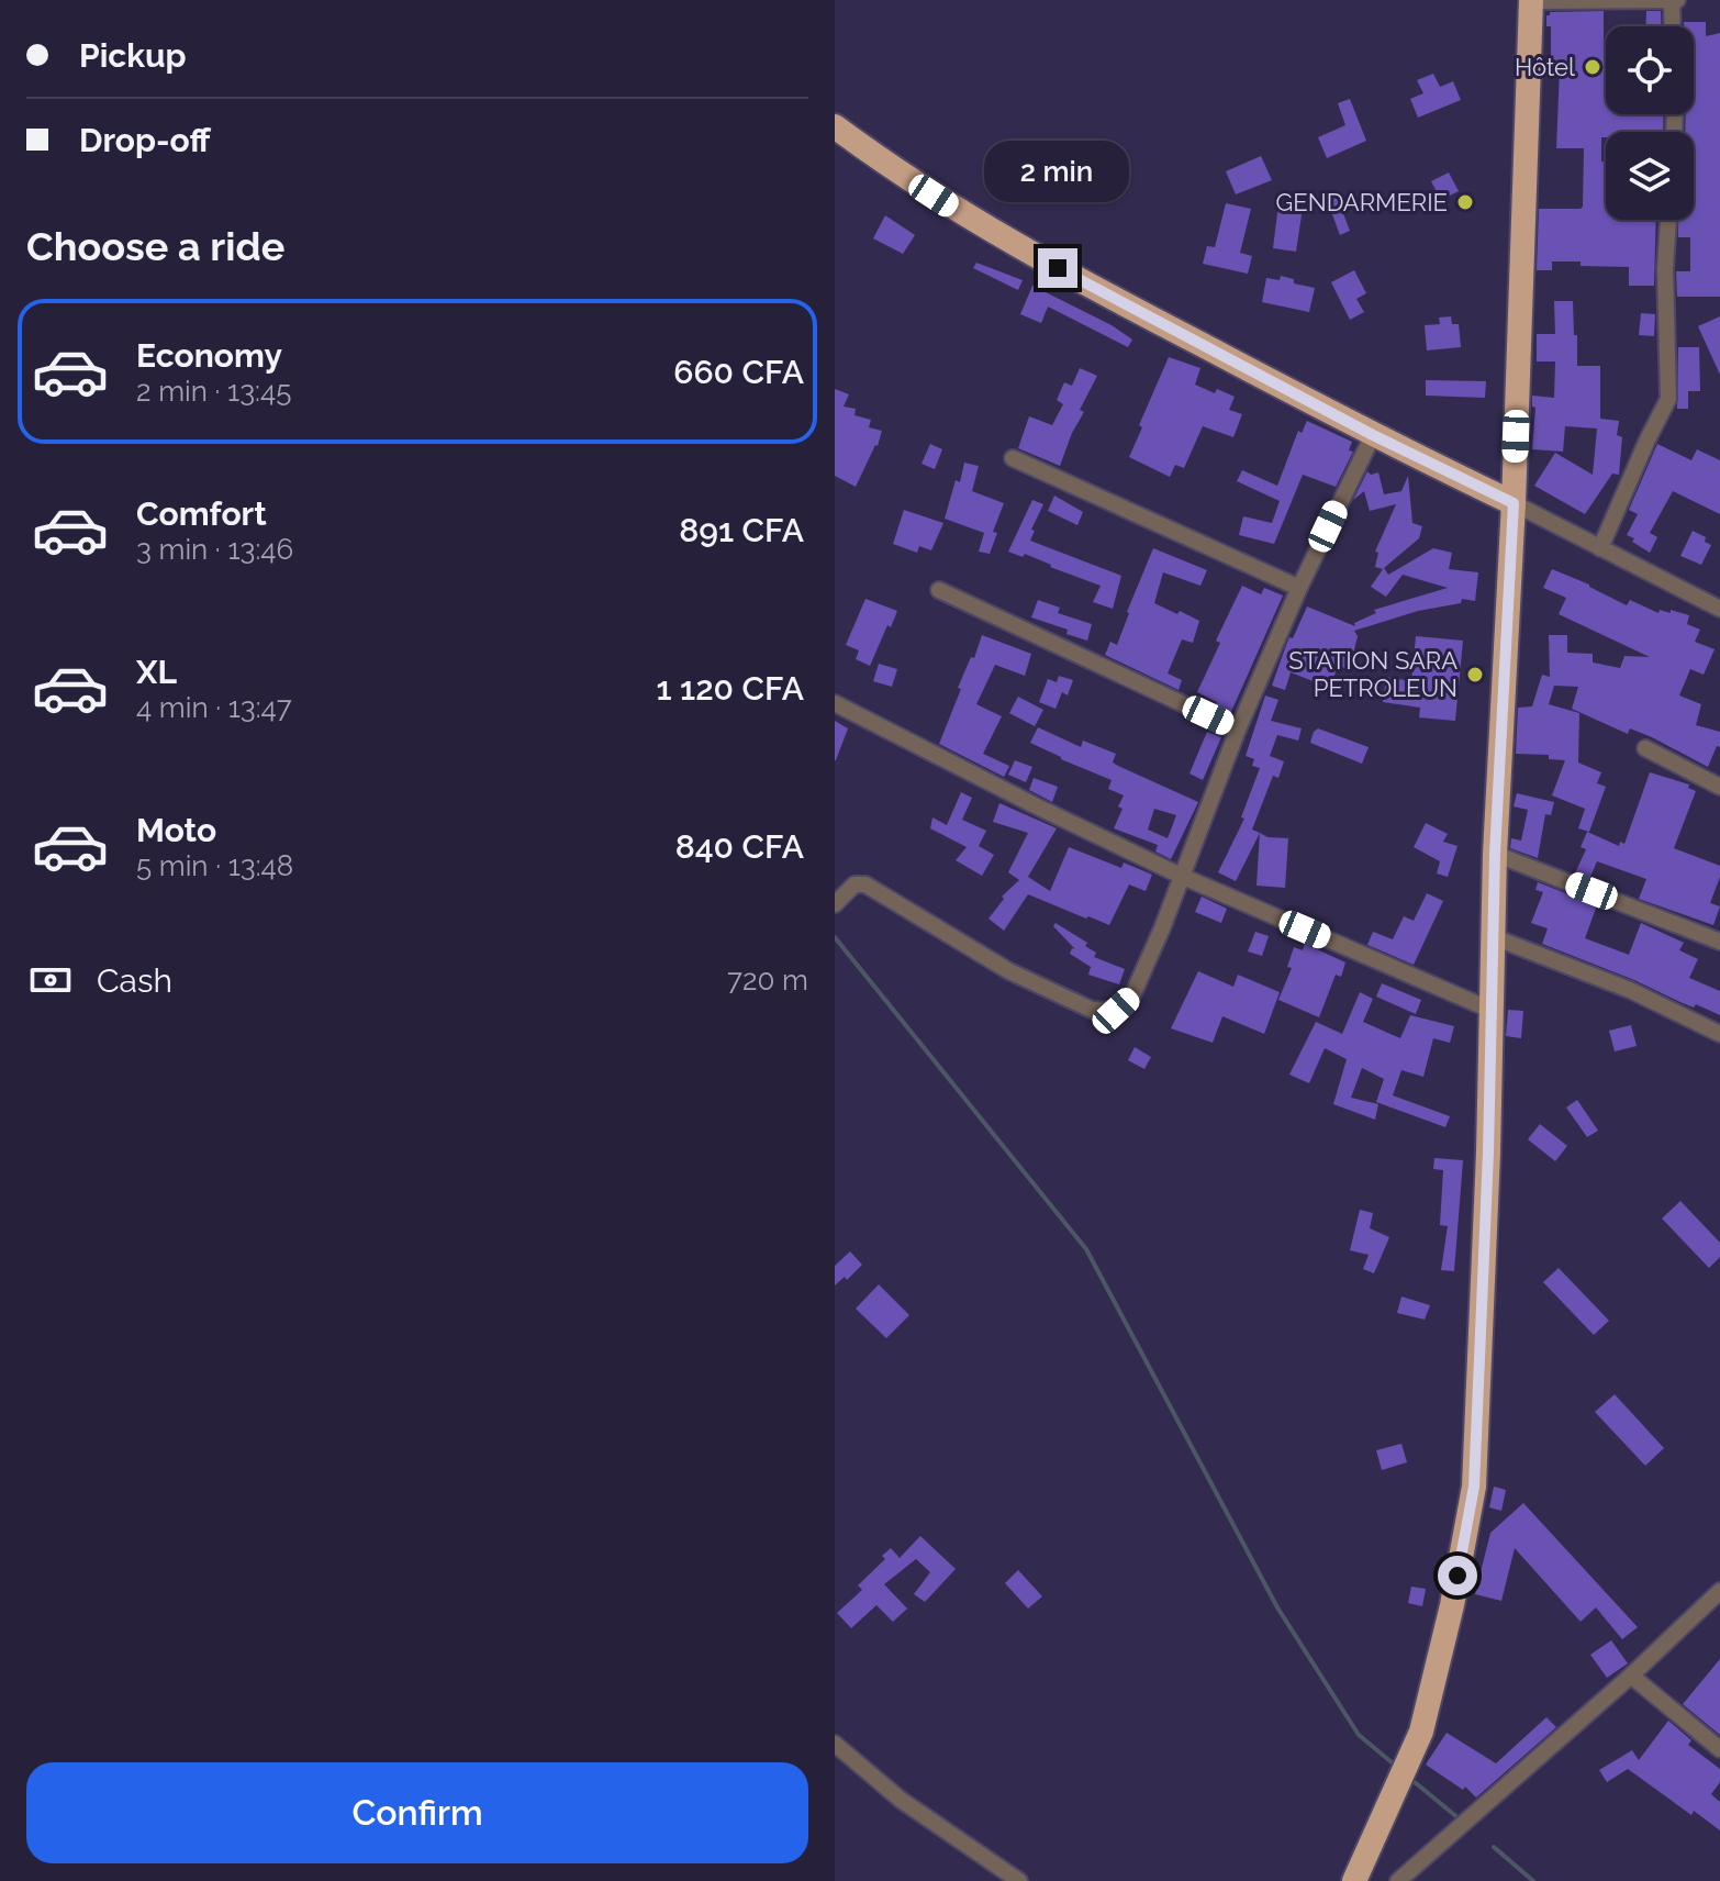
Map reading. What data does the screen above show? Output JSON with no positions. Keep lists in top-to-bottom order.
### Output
{
  "places": ["Hôtel", "GENDARMERIE", "STATION SARA PETROLEUN"],
  "page": {
    "banner": ["Pickup", "Drop-off"],
    "bubble": "2 min",
    "heading": "Choose a ride",
    "list": [
      {
        "name": "Economy",
        "note": "2 min · 13:45",
        "value": "660 CFA"
      },
      {
        "name": "Comfort",
        "note": "3 min · 13:46",
        "value": "891 CFA"
      },
      {
        "name": "XL",
        "note": "4 min · 13:47",
        "value": "1 120 CFA"
      },
      {
        "name": "Moto",
        "note": "5 min · 13:48",
        "value": "840 CFA"
      }
    ],
    "pay": ["Cash", "720 m"],
    "buttons": "Confirm"
  }
}
